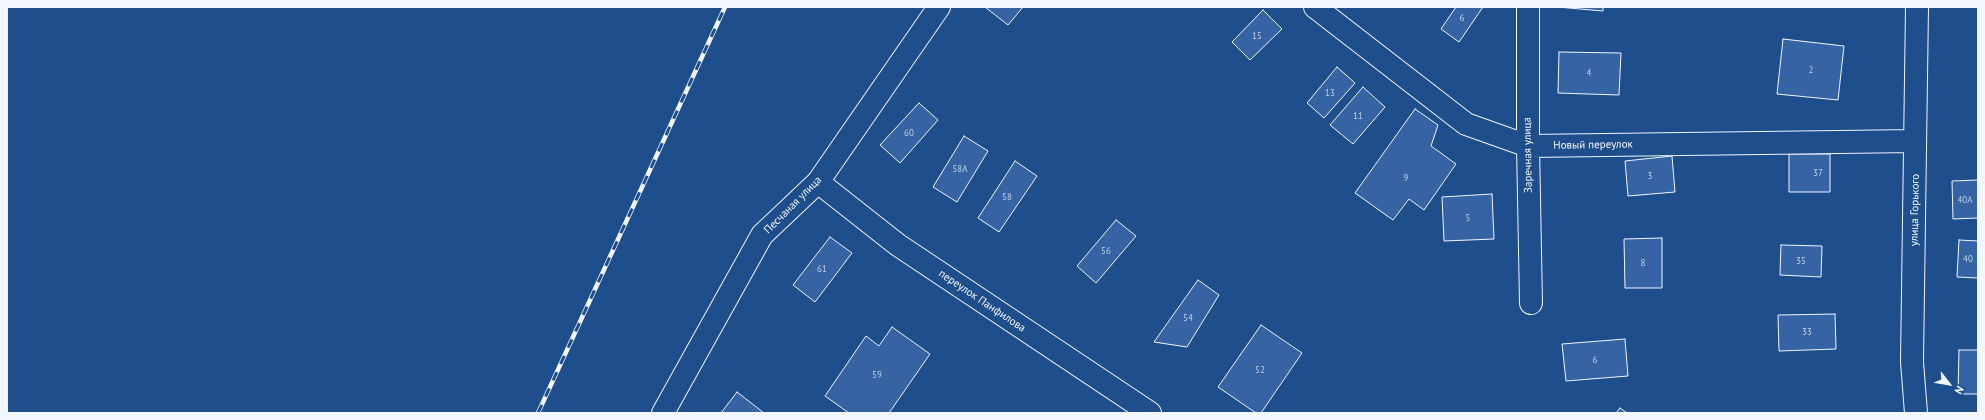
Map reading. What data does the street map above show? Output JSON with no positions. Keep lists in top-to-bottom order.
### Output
{
  "streets": {
    "street": [
      "Новый переулок",
      "Заречная улица",
      "Песчаная улица",
      "улица Горького",
      "переулок Панфилова"
    ]
  },
  "crossings": [
    ["Новый переулок", "Заречная улица"],
    ["Новый переулок", "улица Горького"],
    ["Песчаная улица", "переулок Панфилова"]
  ],
  "house_numbers": [
    "6",
    "15",
    "2",
    "4",
    "13",
    "11",
    "60",
    "58А",
    "37",
    "3",
    "9",
    "58",
    "40А",
    "5",
    "56",
    "40",
    "35",
    "8",
    "61",
    "54",
    "33",
    "6",
    "52",
    "59"
  ],
  "north": "bottom right"
}
